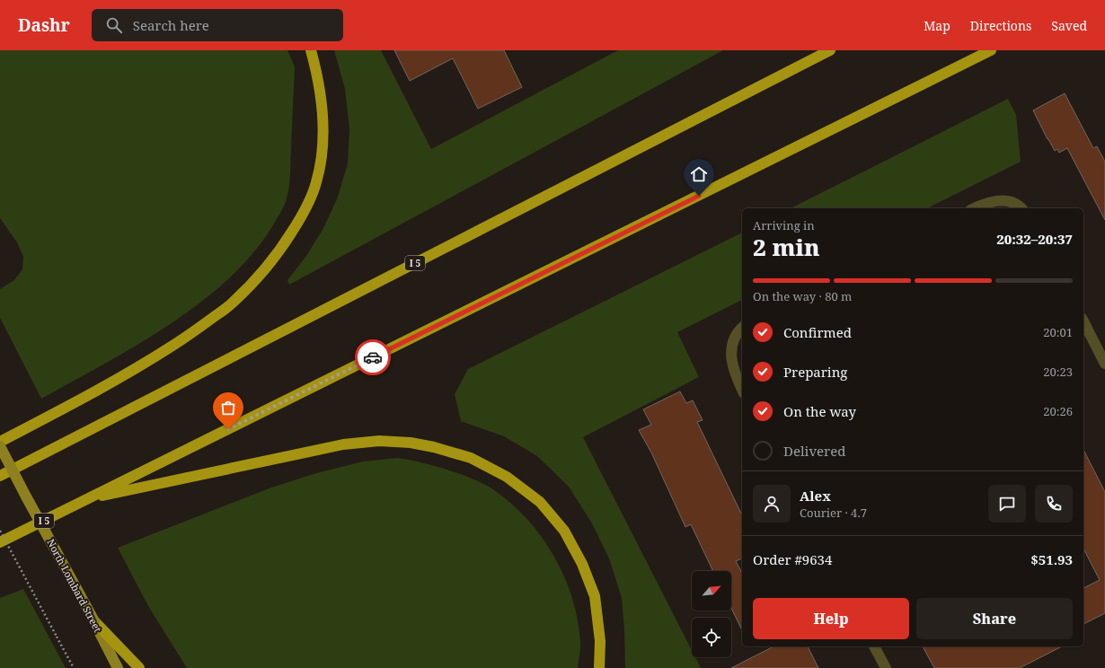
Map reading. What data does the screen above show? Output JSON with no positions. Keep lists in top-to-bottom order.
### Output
{
  "streets": {
    "highway": ["I 5"],
    "main road": ["North Lombard Street"]
  },
  "north": "top right",
  "page": {
    "header": "Dashr",
    "search": "Search here",
    "nav": ["Map", "Directions", "Saved"],
    "heading": ["2 min", "Arriving in", "20:32–20:37"],
    "panel": [
      "Alex",
      "Courier · 4.7",
      "Order #9634",
      "$51.93"
    ],
    "bar": "On the way · 80 m",
    "list": [
      ["Confirmed", "20:01"],
      ["Preparing", "20:23"],
      ["On the way", "20:26"],
      "Delivered"
    ],
    "buttons": ["Help", "Share"]
  }
}
